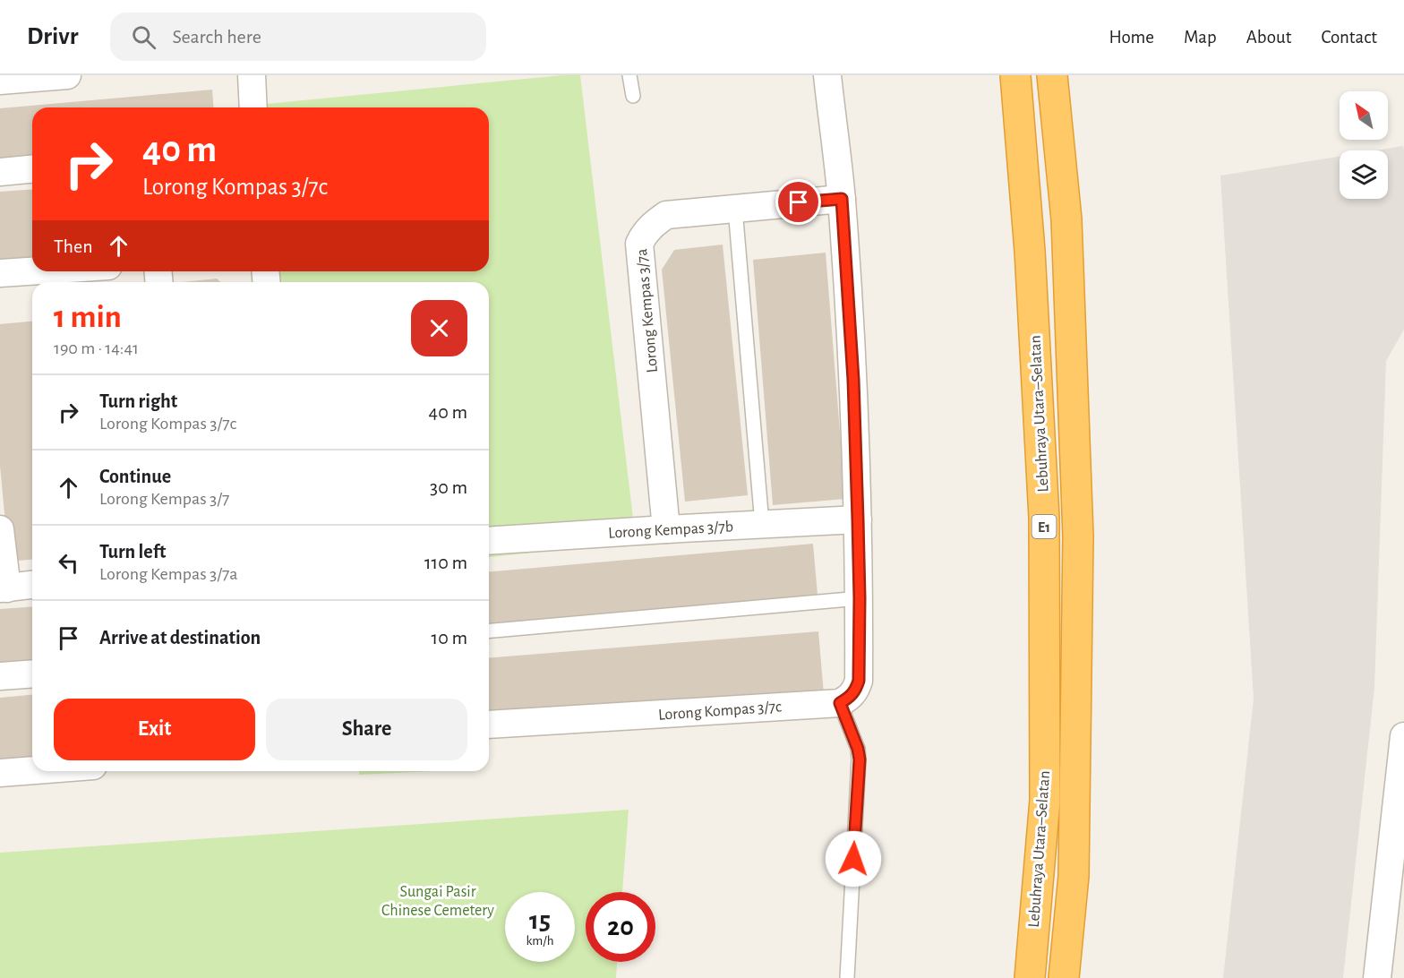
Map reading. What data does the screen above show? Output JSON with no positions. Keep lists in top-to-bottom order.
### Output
{
  "streets": {
    "highway": ["Lebuhraya Utara–Selatan", "E1"],
    "street": ["Lorong Kempas 3/7a", "Lorong Kempas 3/7b", "Lorong Kompas 3/7c"]
  },
  "crossings": [
    ["Lorong Kempas 3/7a", "Lorong Kempas 3/7b"]
  ],
  "parks": ["Sungai Pasir Chinese Cemetery"],
  "north": "top left",
  "page": {
    "header": "Drivr",
    "search": "Search here",
    "nav": [
      "Home",
      "Map",
      "About",
      "Contact"
    ],
    "turn": ["40 m", "Lorong Kompas 3/7c"],
    "then": "Then",
    "heading": ["1 min", "190 m · 14:41"],
    "list": [
      {
        "name": "Turn right",
        "note": "Lorong Kompas 3/7c",
        "value": "40 m"
      },
      {
        "name": "Continue",
        "note": "Lorong Kempas 3/7",
        "value": "30 m"
      },
      {
        "name": "Turn left",
        "note": "Lorong Kempas 3/7a",
        "value": "110 m"
      },
      {
        "name": "Arrive at destination",
        "value": "10 m"
      }
    ],
    "buttons": ["Exit", "Share"],
    "speed": "15 km/h",
    "limit": "20"
  }
}
